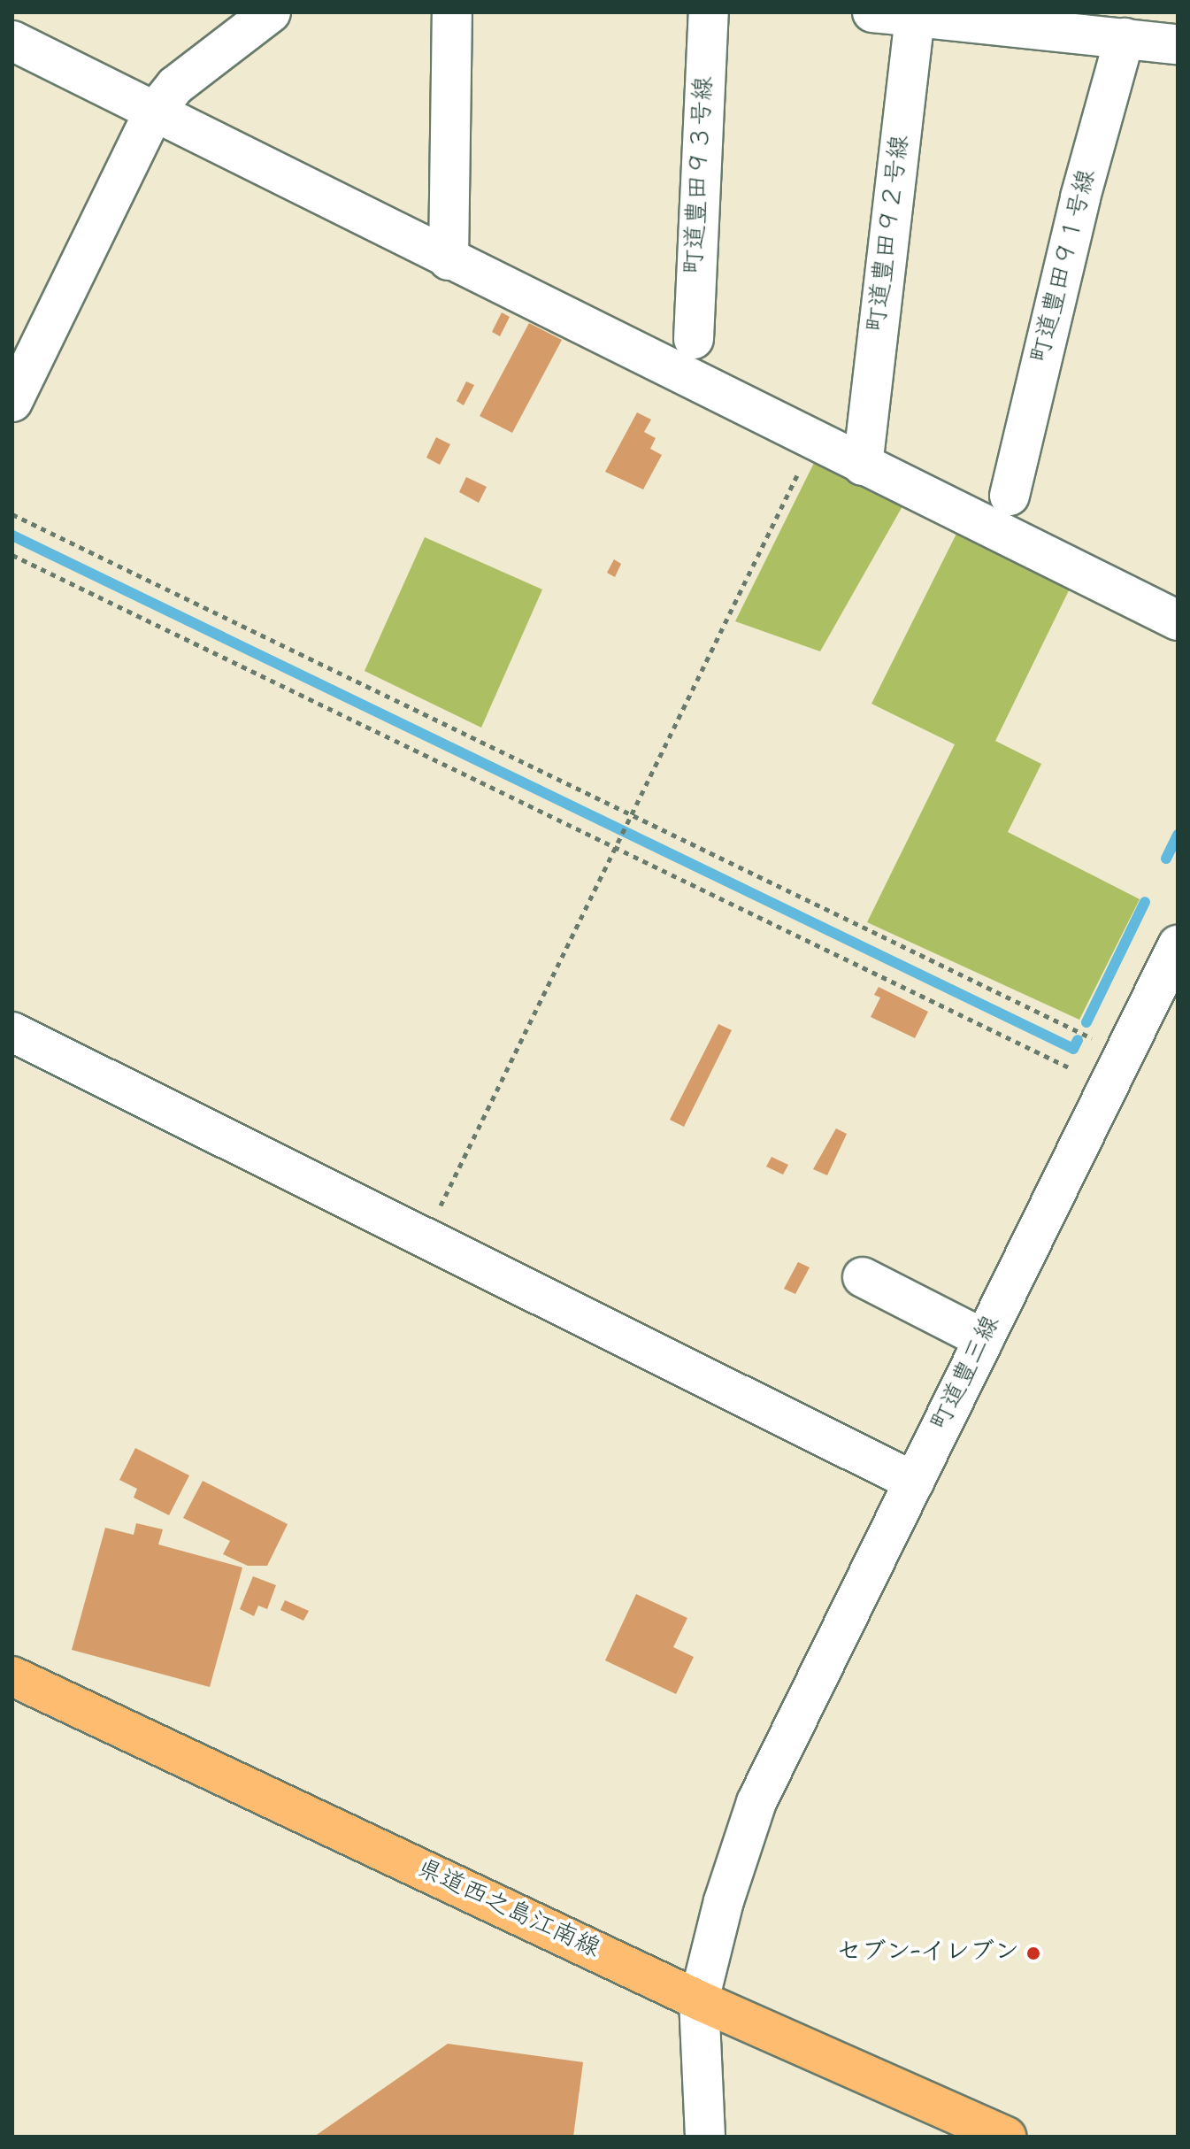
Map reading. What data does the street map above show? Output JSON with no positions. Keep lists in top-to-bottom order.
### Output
{
  "streets": {
    "main road": ["県道西之島江南線"],
    "street": [
      "町道豊田９３号線",
      "町道豊田９２号線",
      "町道豊田９１号線",
      "町道豊三線"
    ]
  },
  "crossings": [
    ["町道豊三線", "県道西之島江南線"]
  ],
  "places": ["セブン-イレブン"]
}
